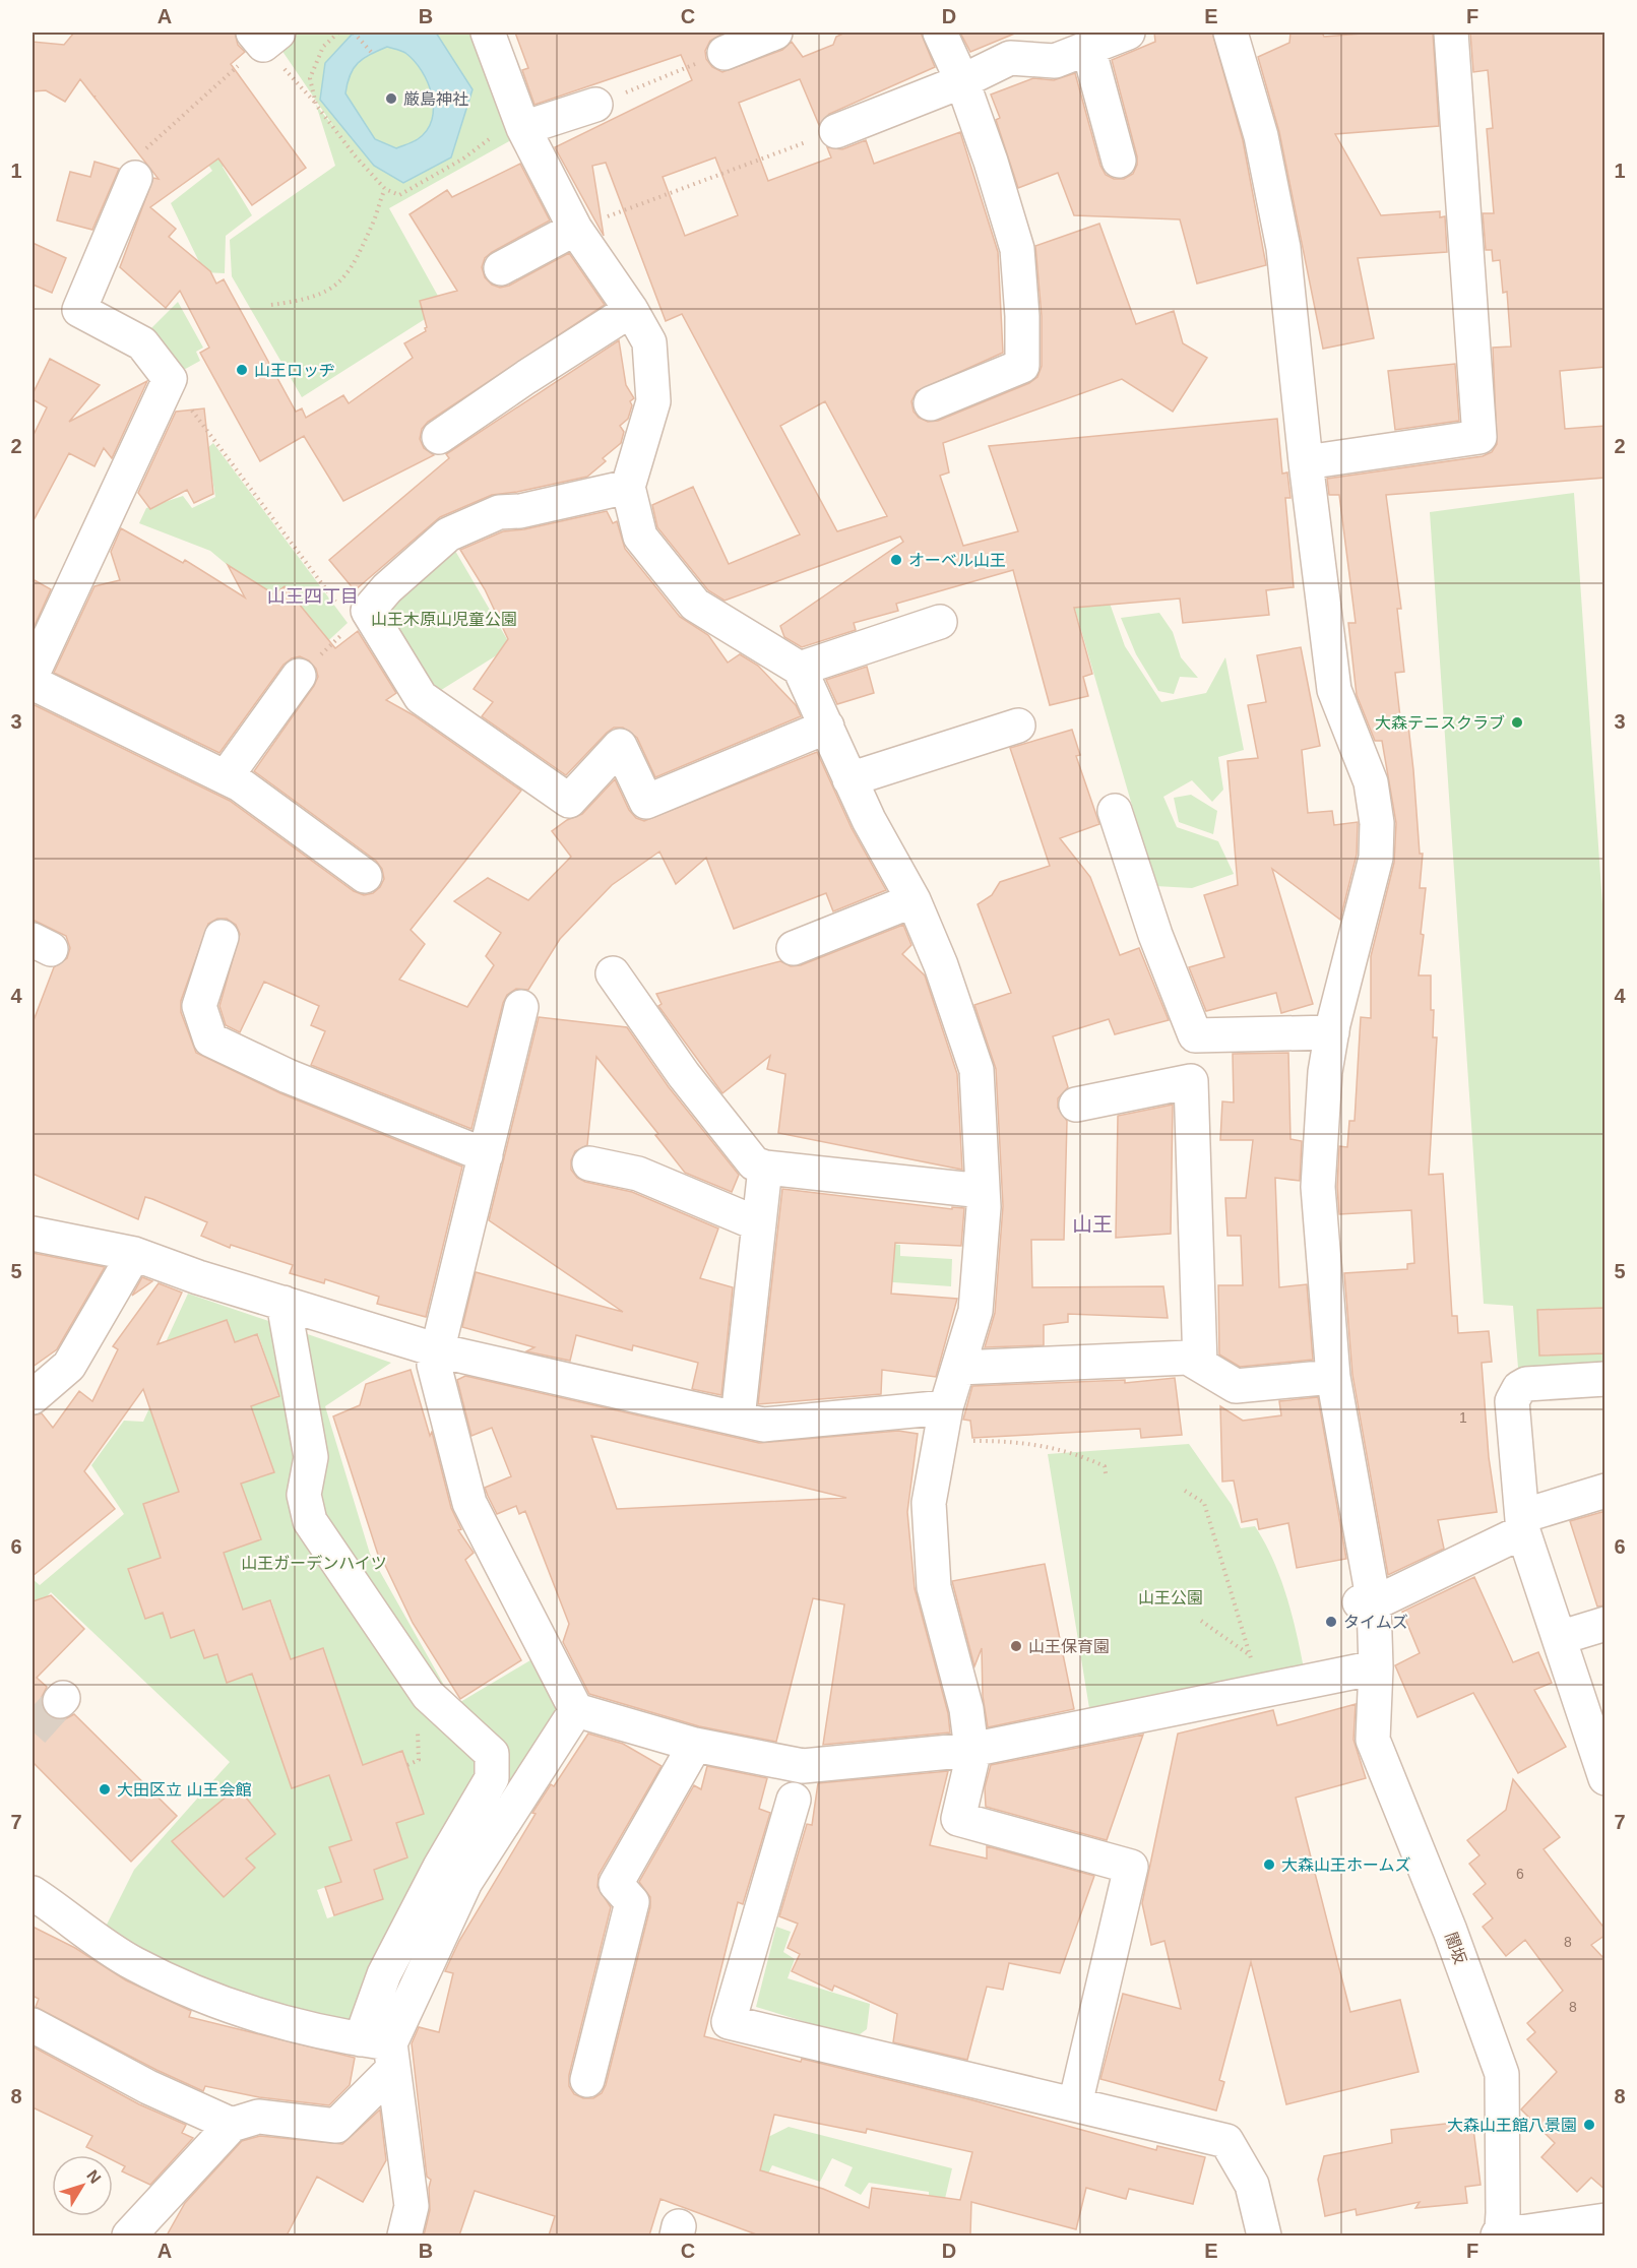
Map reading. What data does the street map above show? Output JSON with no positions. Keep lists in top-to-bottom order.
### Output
{
  "streets": {
    "street": ["闇坂"]
  },
  "districts": ["山王四丁目", "山王"],
  "parks": ["山王木原山児童公園", "山王ガーデンハイツ", "山王公園"],
  "places": [
    "厳島神社",
    "山王ロッヂ",
    "オーベル山王",
    "大森テニスクラブ",
    "タイムズ",
    "山王保育園",
    "大田区立 山王会館",
    "大森山王ホームズ",
    "大森山王館八景園"
  ],
  "house_numbers": [
    "1",
    "6",
    "8",
    "8"
  ],
  "north": "top right",
  "grid": {
    "columns": [
      "A",
      "B",
      "C",
      "D",
      "E",
      "F"
    ],
    "rows": [
      "1",
      "2",
      "3",
      "4",
      "5",
      "6",
      "7",
      "8"
    ]
  }
}
